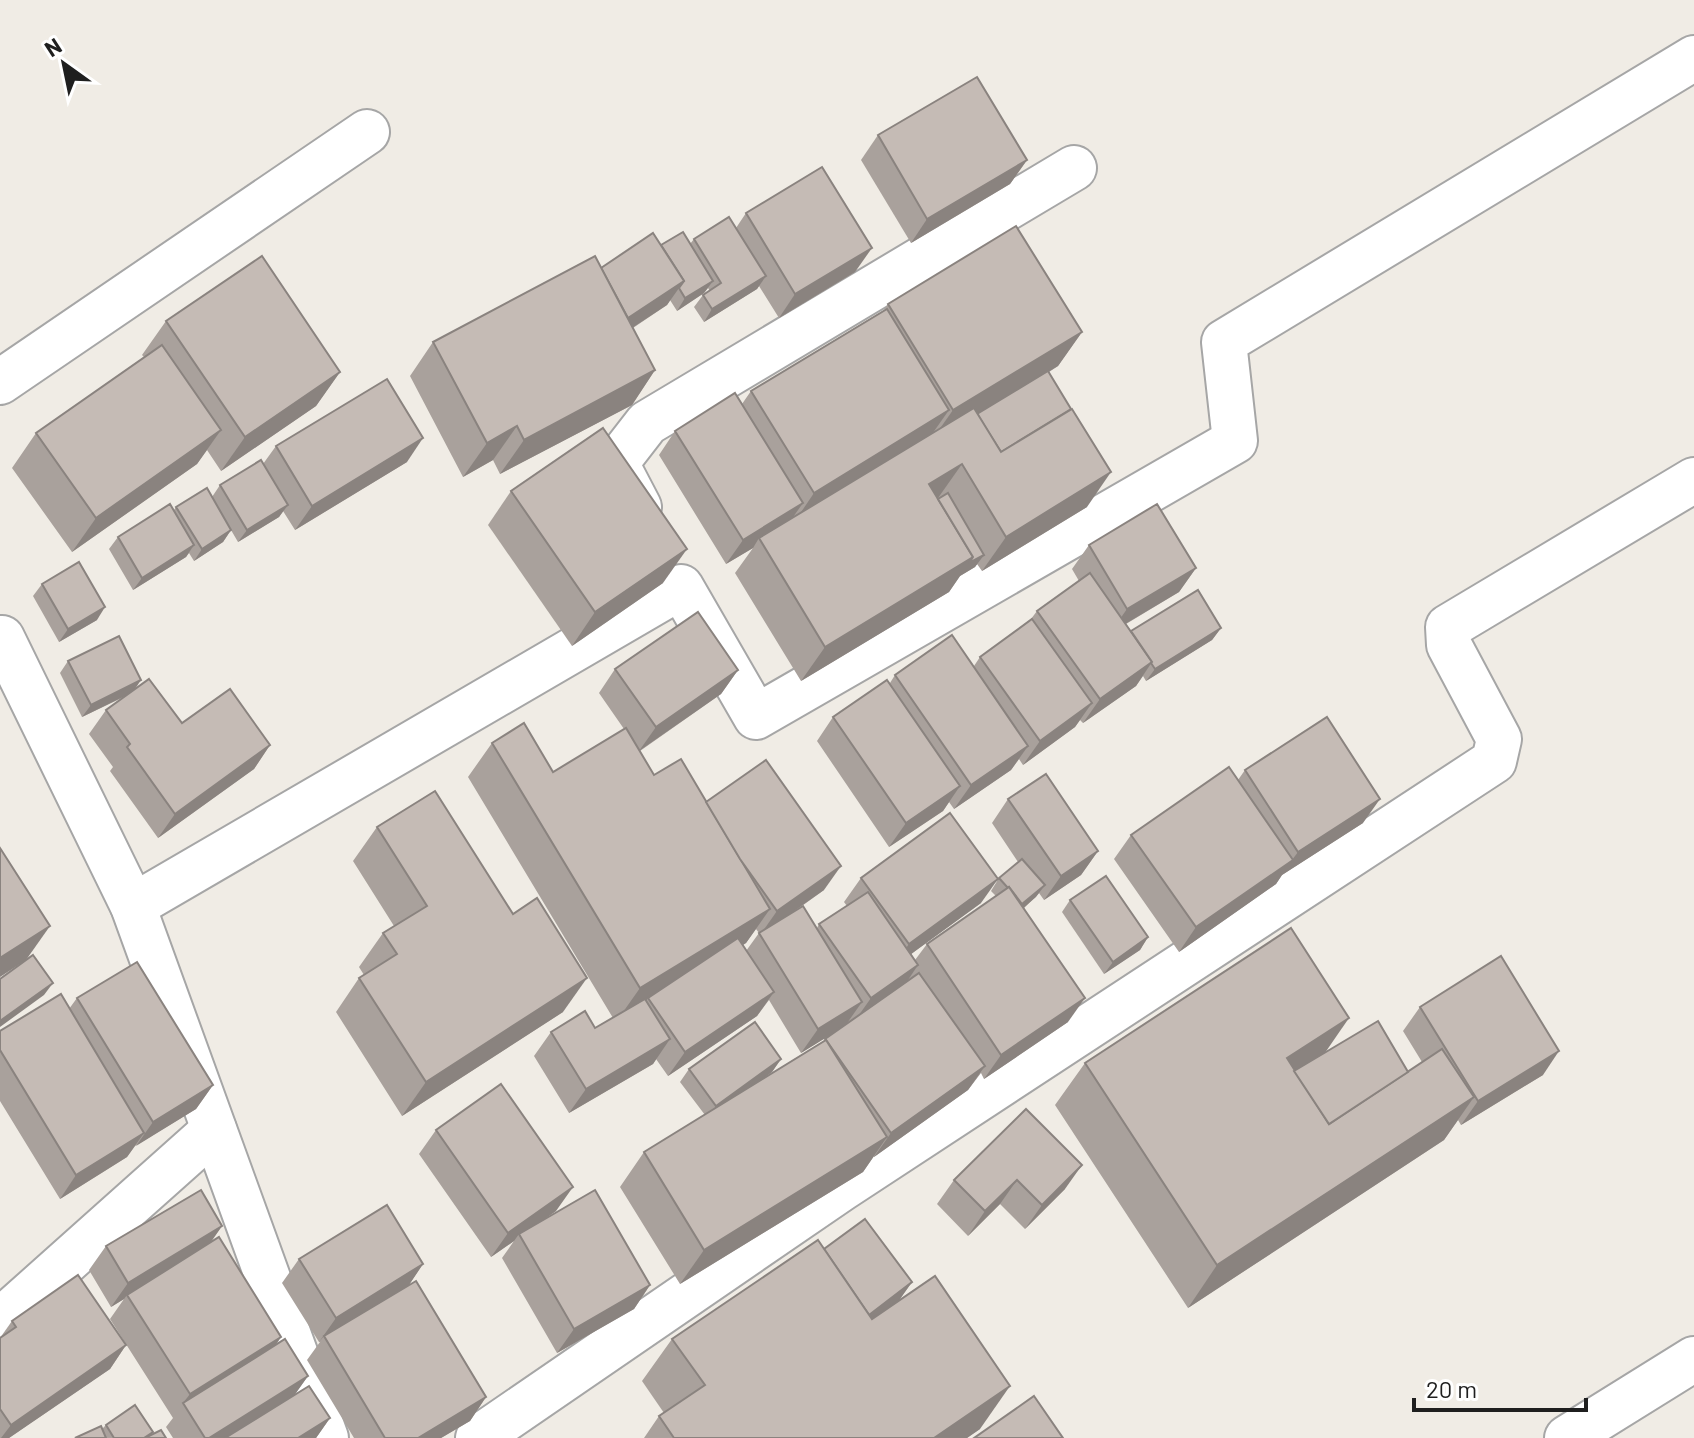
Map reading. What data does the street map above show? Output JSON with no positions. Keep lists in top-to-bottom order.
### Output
{
  "scale_bar": "20 m",
  "north": "top left"
}
